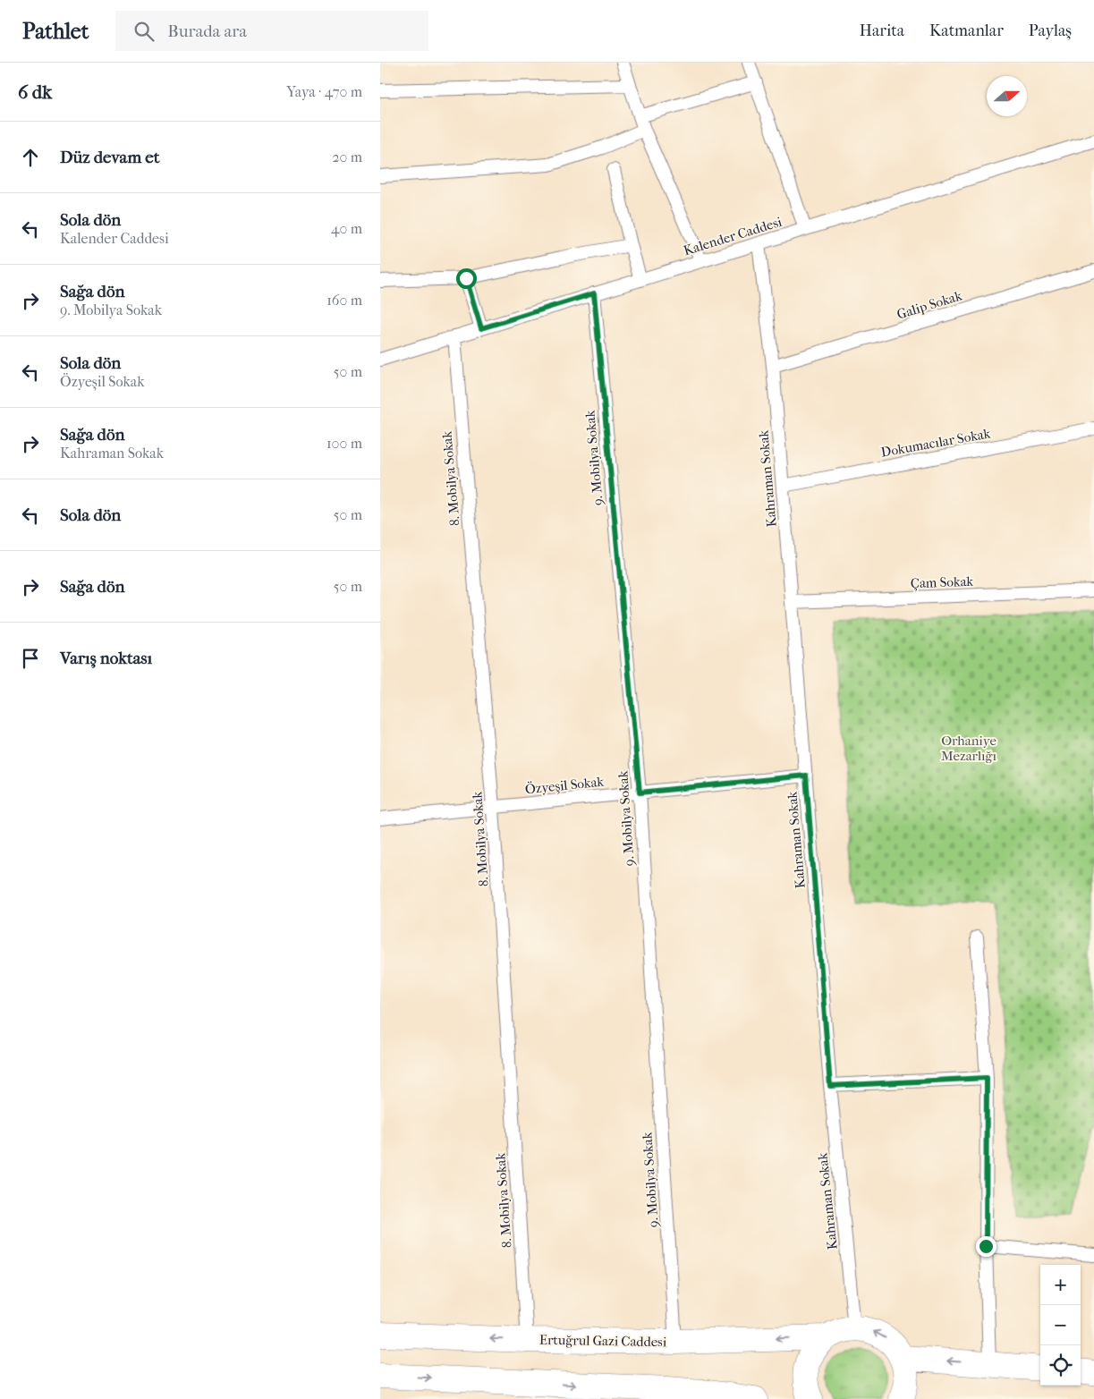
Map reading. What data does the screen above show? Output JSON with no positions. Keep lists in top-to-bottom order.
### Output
{
  "streets": {
    "main road": ["Ertuğrul Gazi Caddesi"],
    "lane": [
      "Kalender Caddesi",
      "Galip Sokak",
      "Dokumacılar Sokak",
      "9. Mobilya Sokak",
      "8. Mobilya Sokak",
      "Kahraman Sokak",
      "Çam Sokak",
      "Özyeşil Sokak"
    ]
  },
  "crossings": [
    ["Kalender Caddesi", "9. Mobilya Sokak"],
    ["Kalender Caddesi", "8. Mobilya Sokak"],
    ["Kalender Caddesi", "Kahraman Sokak"],
    ["Galip Sokak", "Kahraman Sokak"],
    ["Dokumacılar Sokak", "Kahraman Sokak"],
    ["9. Mobilya Sokak", "Özyeşil Sokak"],
    ["9. Mobilya Sokak", "Ertuğrul Gazi Caddesi"],
    ["8. Mobilya Sokak", "Özyeşil Sokak"],
    ["8. Mobilya Sokak", "Ertuğrul Gazi Caddesi"],
    ["Kahraman Sokak", "Çam Sokak"],
    ["Kahraman Sokak", "Özyeşil Sokak"]
  ],
  "parks": ["Orhaniye Mezarlığı"],
  "north": "right",
  "page": {
    "header": "Pathlet",
    "search": "Burada ara",
    "nav": ["Harita", "Katmanlar", "Paylaş"],
    "heading": ["6 dk", "Yaya · 470 m"],
    "list": [
      ["Düz devam et", "20 m"],
      ["Sola dön", "Kalender Caddesi", "40 m"],
      ["Sağa dön", "9. Mobilya Sokak", "160 m"],
      ["Sola dön", "Özyeşil Sokak", "50 m"],
      ["Sağa dön", "Kahraman Sokak", "100 m"],
      ["Sola dön", "50 m"],
      ["Sağa dön", "50 m"],
      "Varış noktası"
    ],
    "map_buttons": ["+", "−"]
  }
}
